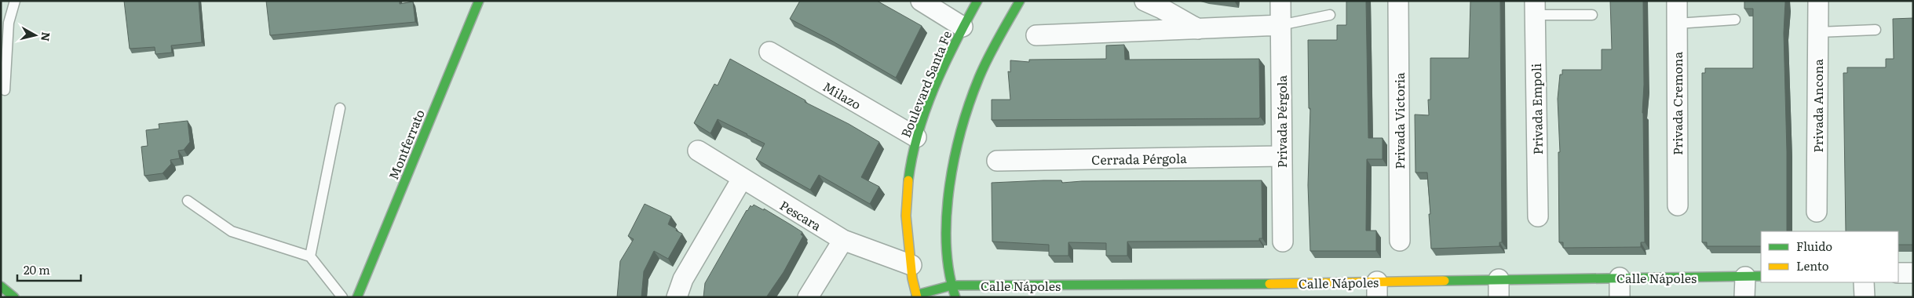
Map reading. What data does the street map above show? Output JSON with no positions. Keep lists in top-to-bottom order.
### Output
{
  "streets": {
    "main road": ["Boulevard Santa Fe", "Montferrato", "Calle Nápoles"],
    "street": [
      "Milazo",
      "Privada Cremona",
      "Privada Ancona",
      "Privada Empoli",
      "Privada Victoria",
      "Privada Pérgola",
      "Cerrada Pérgola",
      "Pescara"
    ]
  },
  "crossings": [
    ["Boulevard Santa Fe", "Milazo"],
    ["Boulevard Santa Fe", "Pescara"],
    ["Boulevard Santa Fe", "Calle Nápoles"],
    ["Privada Pérgola", "Cerrada Pérgola"]
  ],
  "legend": ["Fluido", "Lento"],
  "scale_bar": "20 m",
  "north": "right"
}
